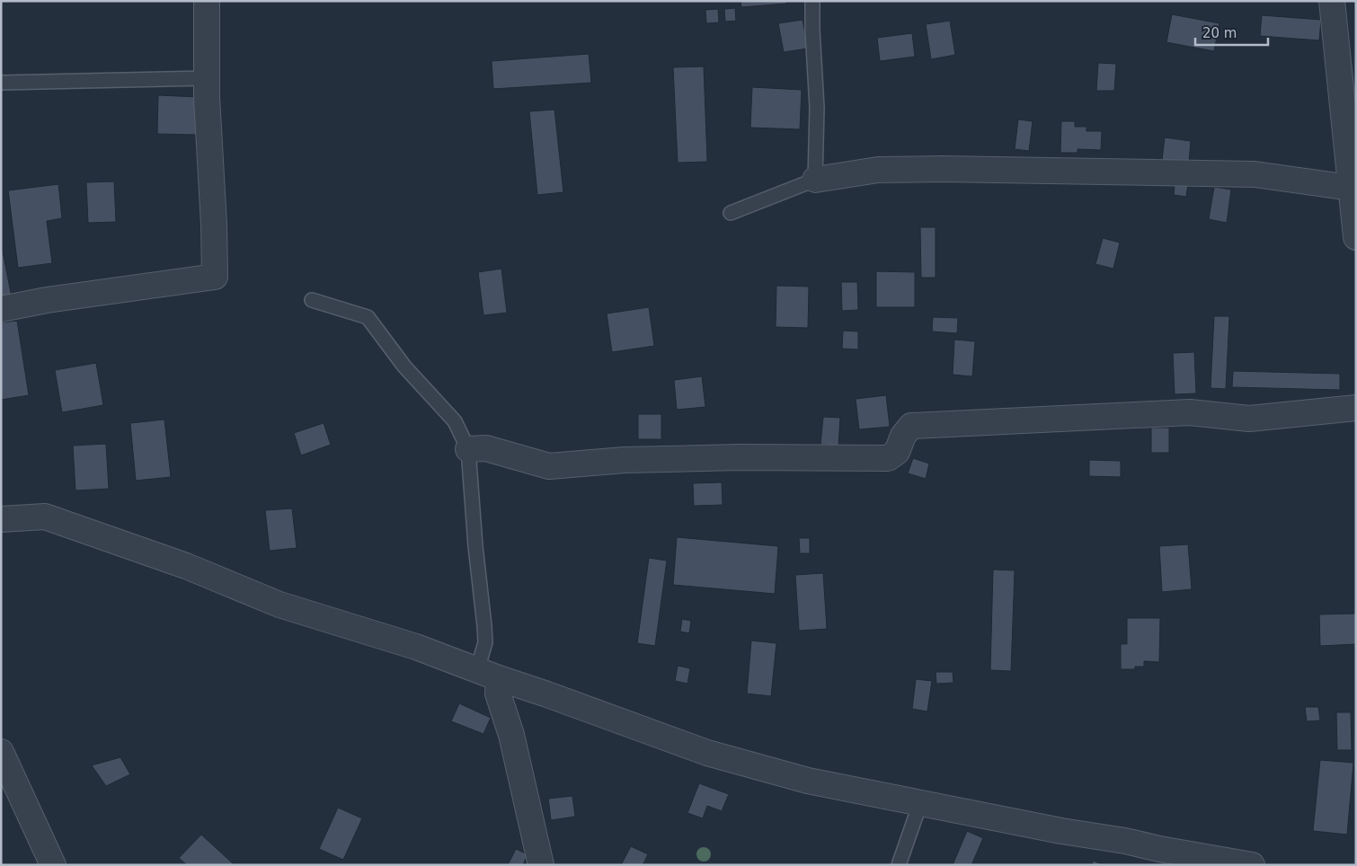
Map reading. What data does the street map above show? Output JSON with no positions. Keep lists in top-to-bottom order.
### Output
{
  "scale_bar": "20 m"
}
